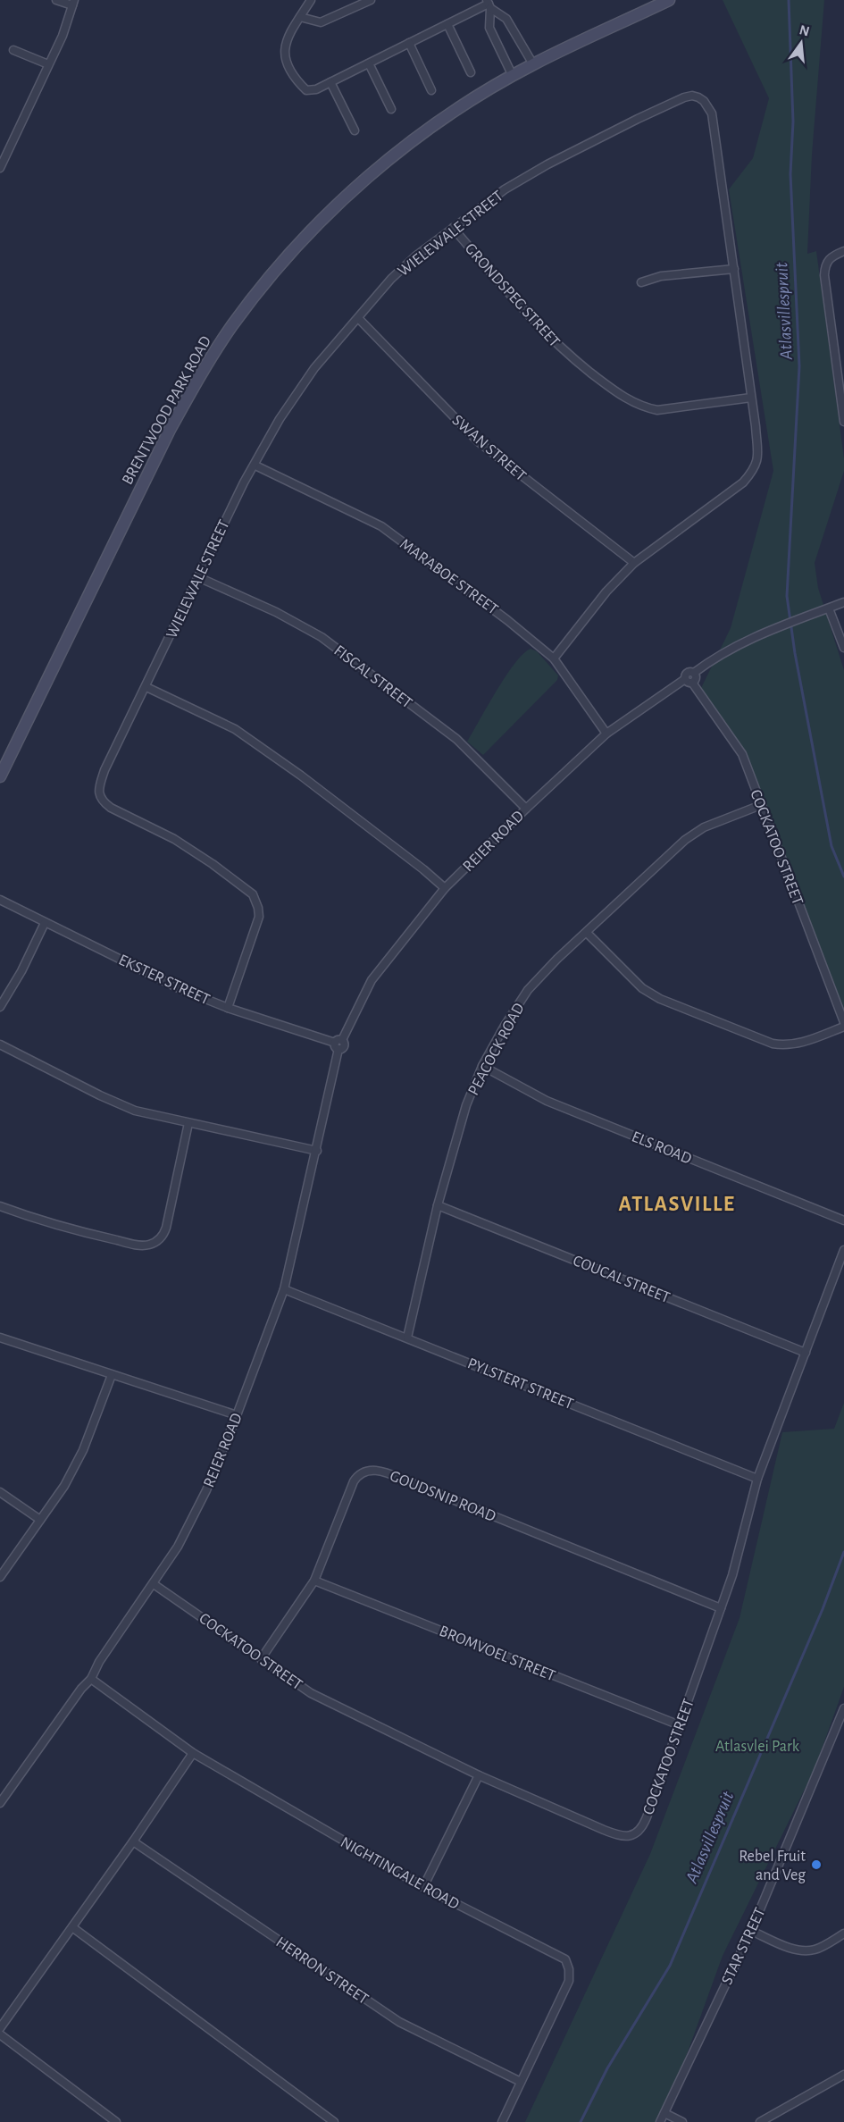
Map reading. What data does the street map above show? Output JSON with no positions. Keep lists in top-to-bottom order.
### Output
{
  "streets": {
    "street": [
      "WIELEWALE STREET",
      "GRONDSPEG STREET",
      "BRENTWOOD PARK ROAD",
      "SWAN STREET",
      "MARABOE STREET",
      "FISCAL STREET",
      "REIER ROAD",
      "COCKATOO STREET",
      "EKSTER STREET",
      "PEACOCK ROAD",
      "ELS ROAD",
      "COUCAL STREET",
      "PYLSTERT STREET",
      "GOUDSNIP ROAD",
      "BROMVOEL STREET",
      "NIGHTINGALE ROAD",
      "STAR STREET",
      "HERRON STREET"
    ]
  },
  "crossings": [
    ["WIELEWALE STREET", "GRONDSPEG STREET"],
    ["WIELEWALE STREET", "SWAN STREET"],
    ["WIELEWALE STREET", "MARABOE STREET"],
    ["WIELEWALE STREET", "FISCAL STREET"],
    ["WIELEWALE STREET", "EKSTER STREET"],
    ["MARABOE STREET", "REIER ROAD"],
    ["FISCAL STREET", "REIER ROAD"],
    ["REIER ROAD", "COCKATOO STREET"],
    ["REIER ROAD", "EKSTER STREET"],
    ["REIER ROAD", "PYLSTERT STREET"],
    ["REIER ROAD", "NIGHTINGALE ROAD"],
    ["COCKATOO STREET", "PEACOCK ROAD"],
    ["COCKATOO STREET", "COUCAL STREET"],
    ["COCKATOO STREET", "PYLSTERT STREET"],
    ["COCKATOO STREET", "GOUDSNIP ROAD"],
    ["COCKATOO STREET", "BROMVOEL STREET"],
    ["PEACOCK ROAD", "ELS ROAD"],
    ["PEACOCK ROAD", "COUCAL STREET"],
    ["PEACOCK ROAD", "PYLSTERT STREET"],
    ["GOUDSNIP ROAD", "BROMVOEL STREET"],
    ["NIGHTINGALE ROAD", "HERRON STREET"]
  ],
  "districts": ["ATLASVILLE"],
  "water": ["Atlasvillespruit"],
  "parks": ["Atlasvlei Park"],
  "places": ["Rebel Fruit and Veg"],
  "north": "top"
}
